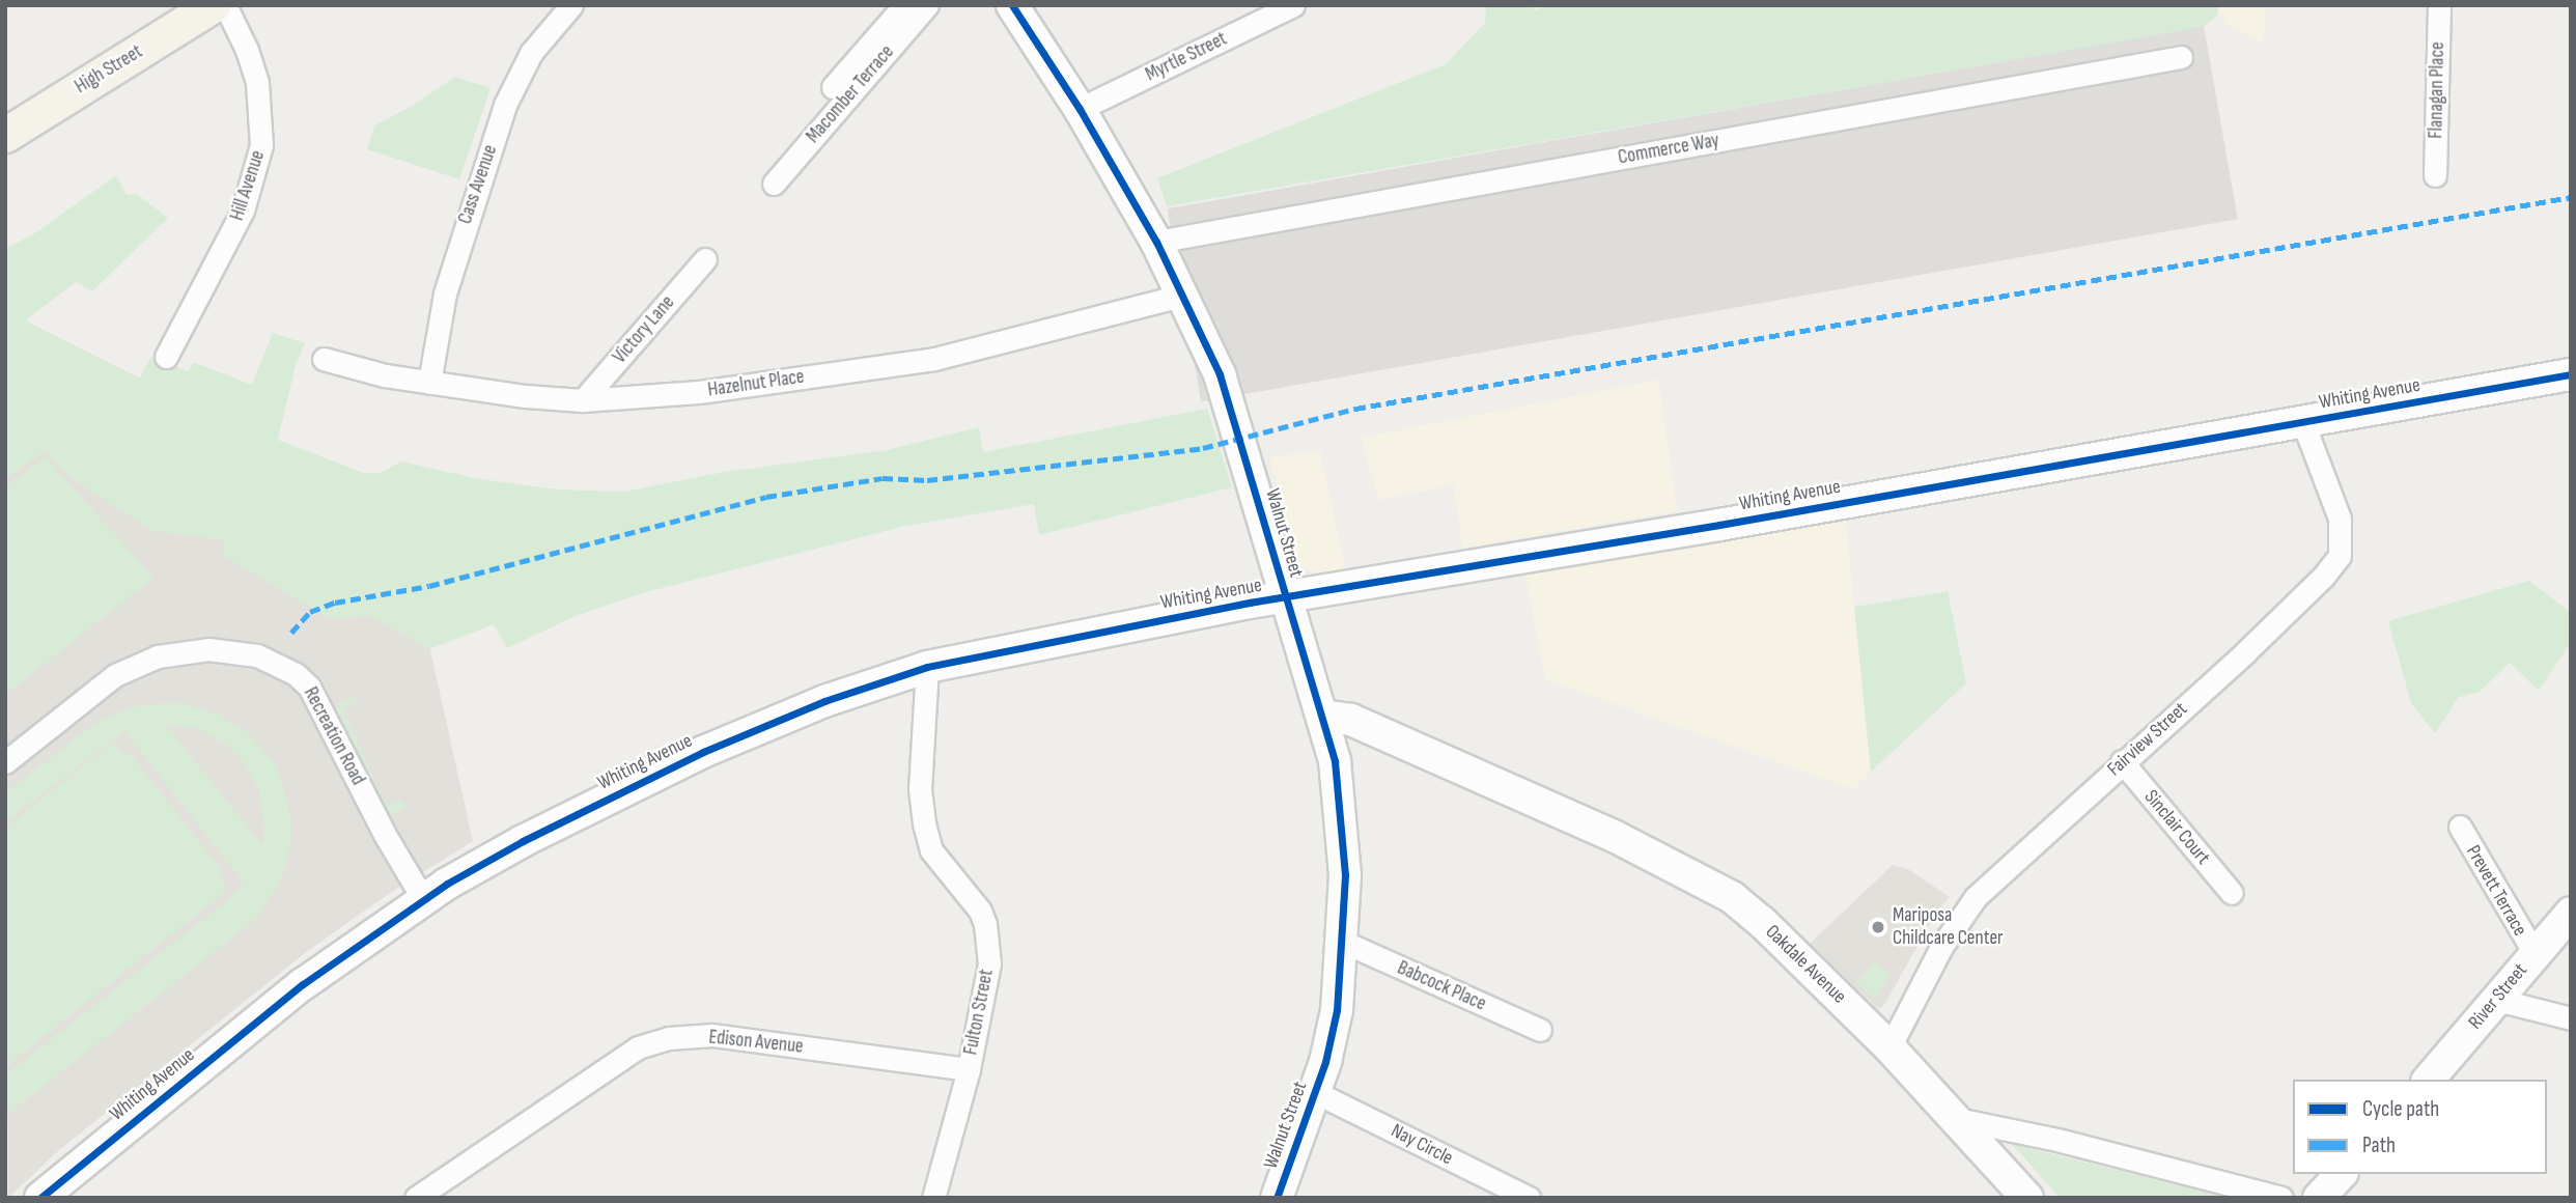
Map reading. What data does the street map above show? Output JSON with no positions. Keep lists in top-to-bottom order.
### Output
{
  "streets": {
    "main road": ["High Street"],
    "street": [
      "Myrtle Street",
      "Flanagan Place",
      "Macomber Terrace",
      "Commerce Way",
      "Cass Avenue",
      "Hill Avenue",
      "Victory Lane",
      "Hazelnut Place",
      "Whiting Avenue",
      "Walnut Street",
      "Recreation Road",
      "Fairview Street",
      "Sinclair Court",
      "Prevett Terrace",
      "Oakdale Avenue",
      "Babcock Place",
      "River Street",
      "Fulton Street",
      "Edison Avenue",
      "Nay Circle"
    ]
  },
  "crossings": [
    ["Myrtle Street", "Walnut Street"],
    ["Commerce Way", "Walnut Street"],
    ["Cass Avenue", "Hazelnut Place"],
    ["Victory Lane", "Hazelnut Place"],
    ["Hazelnut Place", "Walnut Street"],
    ["Whiting Avenue", "Walnut Street"],
    ["Whiting Avenue", "Recreation Road"],
    ["Whiting Avenue", "Fairview Street"],
    ["Whiting Avenue", "Fulton Street"],
    ["Walnut Street", "Oakdale Avenue"],
    ["Walnut Street", "Babcock Place"],
    ["Walnut Street", "Nay Circle"],
    ["Fairview Street", "Sinclair Court"],
    ["Fairview Street", "Oakdale Avenue"],
    ["Prevett Terrace", "River Street"],
    ["Fulton Street", "Edison Avenue"]
  ],
  "places": ["Mariposa Childcare Center"],
  "legend": ["Cycle path", "Path"]
}
